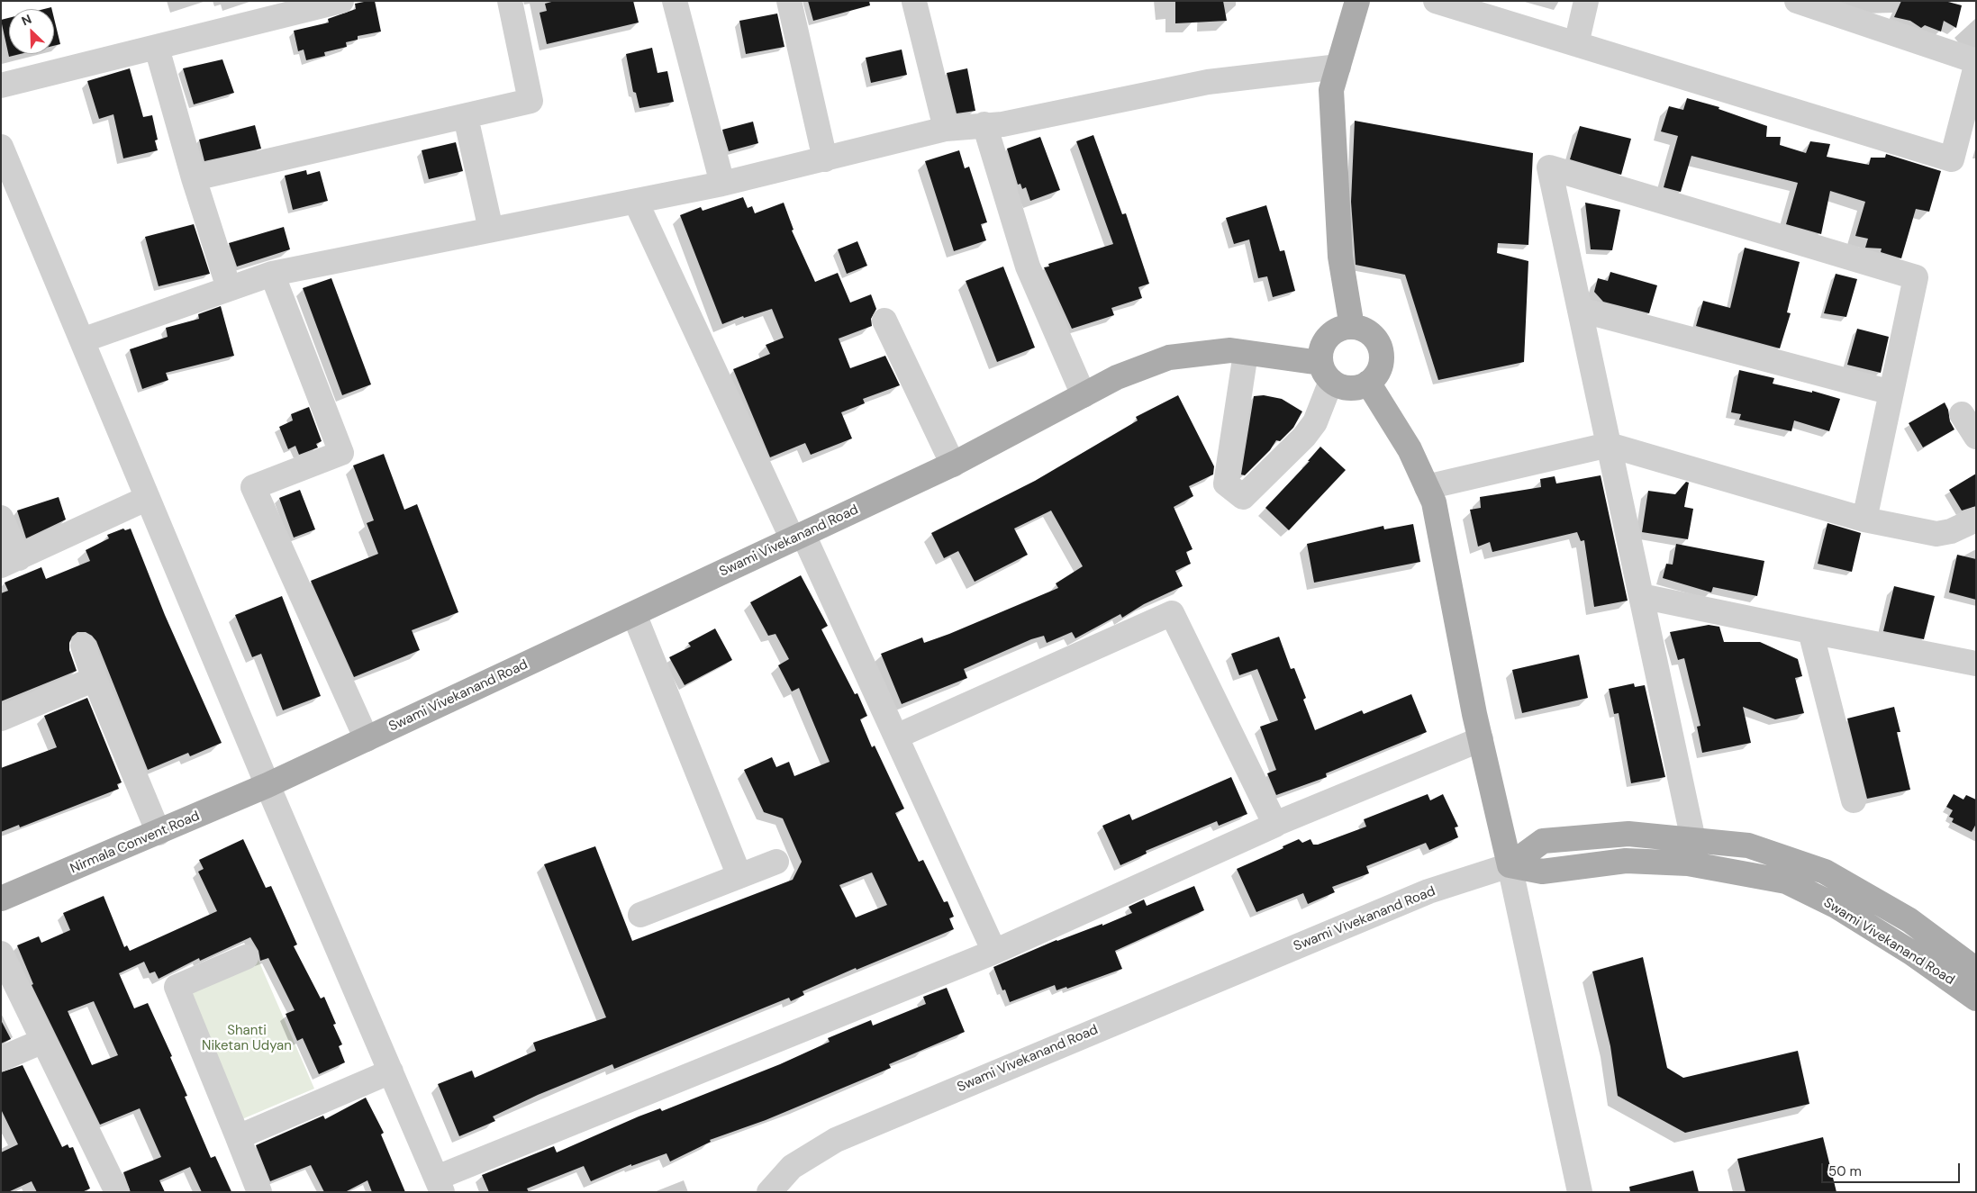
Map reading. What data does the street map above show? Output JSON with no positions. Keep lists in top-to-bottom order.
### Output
{
  "streets": {
    "main road": ["Swami Vivekanand Road", "Nirmala Convent Road"]
  },
  "crossings": [
    ["Swami Vivekanand Road", "Nirmala Convent Road"]
  ],
  "parks": ["Shanti Niketan Udyan"],
  "scale_bar": "50 m",
  "north": "top left"
}
